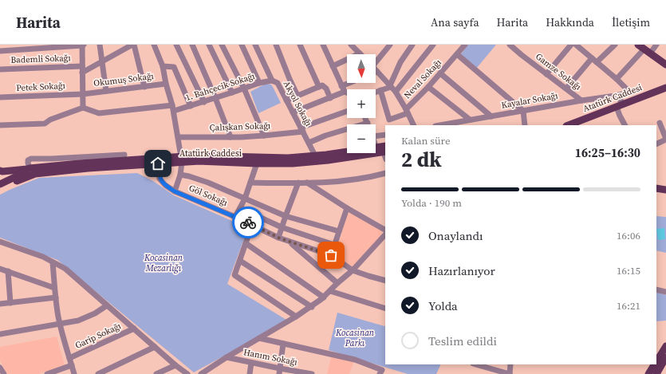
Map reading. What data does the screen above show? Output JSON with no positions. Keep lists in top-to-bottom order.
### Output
{
  "streets": {
    "main road": ["Atatürk Caddesi"],
    "street": [
      "Bademli Sokağı",
      "Gamze Sokağı",
      "Neval Sokağı",
      "Okumuş Sokağı",
      "Petek Sokağı",
      "1. Bahçecik Sokağı",
      "Kayalar Sokağı",
      "Akyol Sokağı",
      "Çalışkan Sokağı",
      "Göl Sokağı",
      "Garip Sokağı",
      "Hanım Sokağı"
    ]
  },
  "crossings": [
    ["Gamze Sokağı", "Kayalar Sokağı"],
    ["Okumuş Sokağı", "Petek Sokağı"],
    ["1. Bahçecik Sokağı", "Akyol Sokağı"],
    ["Atatürk Caddesi", "Göl Sokağı"],
    ["Akyol Sokağı", "Çalışkan Sokağı"]
  ],
  "parks": ["Kocasinan Mezarlığı", "Kocasinan Parkı"],
  "north": "bottom",
  "page": {
    "header": "Harita",
    "nav": [
      "Ana sayfa",
      "Harita",
      "Hakkında",
      "İletişim"
    ],
    "map_buttons": ["+", "−"],
    "heading": ["2 dk", "Kalan süre", "16:25–16:30"],
    "bar": "Yolda · 190 m",
    "list": [
      ["Onaylandı", "16:06"],
      ["Hazırlanıyor", "16:15"],
      ["Yolda", "16:21"],
      "Teslim edildi"
    ]
  }
}
